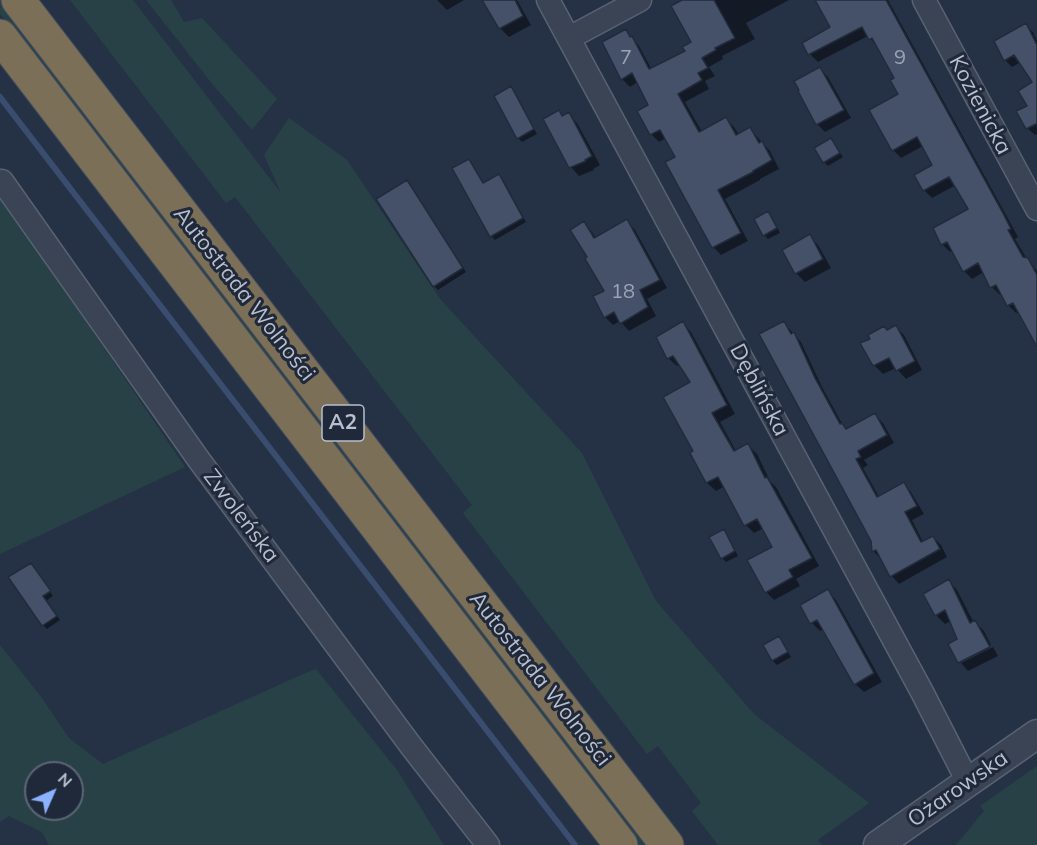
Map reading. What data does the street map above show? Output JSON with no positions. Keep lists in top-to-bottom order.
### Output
{
  "streets": {
    "highway": ["Autostrada Wolności", "A2"],
    "street": [
      "Kozienicka",
      "Dęblińska",
      "Zwoleńska",
      "Ożarowska"
    ]
  },
  "crossings": [
    ["Dęblińska", "Ożarowska"]
  ],
  "house_numbers": ["7", "9", "18"],
  "north": "top right"
}
